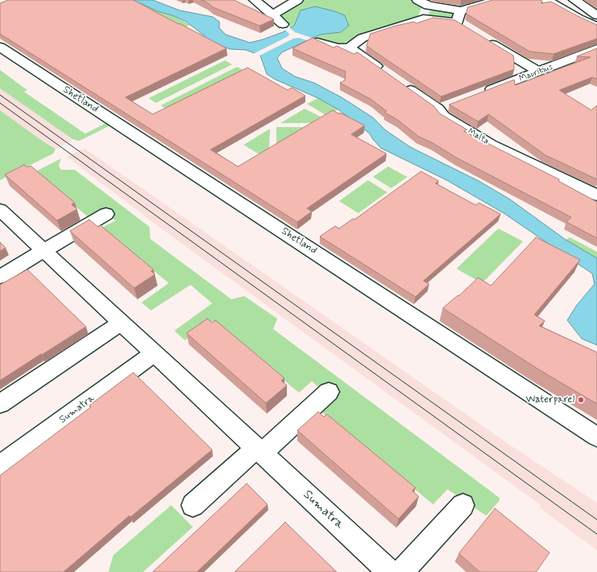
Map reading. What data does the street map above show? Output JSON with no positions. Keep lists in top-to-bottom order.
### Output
{
  "streets": {
    "street": [
      "Mauritius",
      "Shetland",
      "Malta",
      "Sumatra"
    ]
  },
  "places": ["Waterparel"]
}
